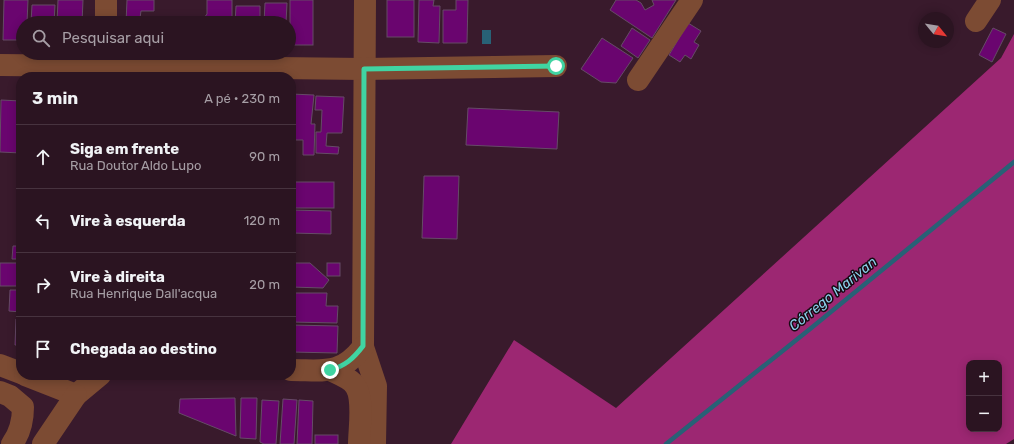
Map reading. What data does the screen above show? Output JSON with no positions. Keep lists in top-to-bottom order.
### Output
{
  "water": ["Córrego Marivan"],
  "north": "bottom right",
  "page": {
    "search": "Pesquisar aqui",
    "heading": ["3 min", "A pé · 230 m"],
    "list": [
      ["Siga em frente", "Rua Doutor Aldo Lupo", "90 m"],
      ["Vire à esquerda", "120 m"],
      ["Vire à direita", "Rua Henrique Dall'acqua", "20 m"],
      "Chegada ao destino"
    ],
    "map_buttons": ["+", "−"]
  }
}
